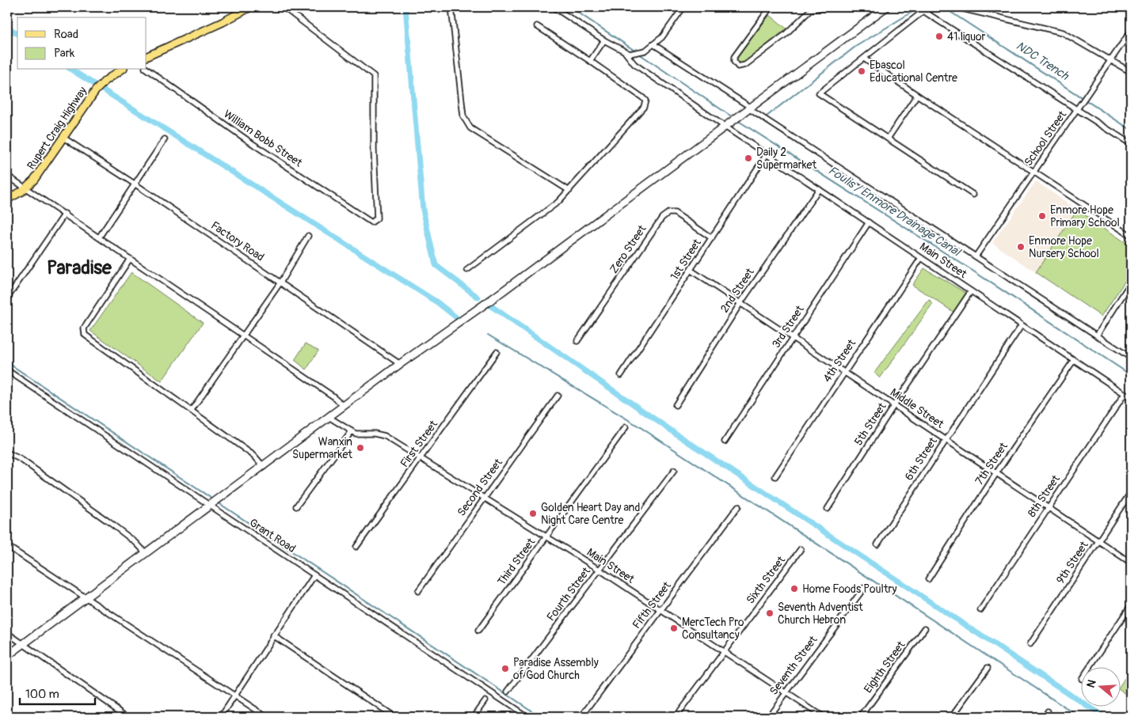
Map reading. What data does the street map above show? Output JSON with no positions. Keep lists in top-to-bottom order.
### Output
{
  "streets": {
    "main road": ["Rupert Craig Highway"],
    "street": [
      "William Bobb Street",
      "School Street",
      "Factory Road",
      "Zero Street",
      "1st Street",
      "Main Street",
      "2nd Street",
      "3rd Street",
      "4th Street",
      "Middle Street",
      "5th Street",
      "First Street",
      "6th Street",
      "7th Street",
      "Second Street",
      "8th Street",
      "Grant Road",
      "Third Street",
      "9th Street",
      "Sixth Street",
      "Fourth Street",
      "Fifth Street",
      "Seventh Street",
      "Eighth Street"
    ]
  },
  "crossings": [
    ["Rupert Craig Highway", "Factory Road"],
    ["Zero Street", "1st Street"],
    ["1st Street", "Main Street"],
    ["1st Street", "Middle Street"],
    ["Main Street", "2nd Street"],
    ["Main Street", "3rd Street"],
    ["Main Street", "4th Street"],
    ["Main Street", "5th Street"],
    ["Main Street", "First Street"],
    ["Main Street", "6th Street"],
    ["Main Street", "7th Street"],
    ["Main Street", "Second Street"],
    ["Main Street", "8th Street"],
    ["Main Street", "Third Street"],
    ["Main Street", "Sixth Street"],
    ["Main Street", "Fourth Street"],
    ["Main Street", "Fifth Street"],
    ["Main Street", "Seventh Street"],
    ["2nd Street", "Middle Street"],
    ["3rd Street", "Middle Street"],
    ["4th Street", "Middle Street"],
    ["Middle Street", "5th Street"],
    ["Middle Street", "6th Street"],
    ["Middle Street", "7th Street"],
    ["Middle Street", "8th Street"],
    ["Middle Street", "9th Street"]
  ],
  "districts": ["Paradise"],
  "water": ["NDC Trench", "Foulis / Enmore Drainage Canal"],
  "places": [
    "41 liquor",
    "Ebascol Educational Centre",
    "Daily 2 Supermarket",
    "Enmore Hope Primary School",
    "Enmore Hope Nursery School",
    "Wanxin Supermarket",
    "Golden Heart Day and Night Care Centre",
    "Home Foods Poultry",
    "Seventh Adventist Church Hebron",
    "MercTech Pro Consultancy",
    "Paradise Assembly of God Church"
  ],
  "legend": ["Road", "Park"],
  "scale_bar": "100 m",
  "north": "left"
}
